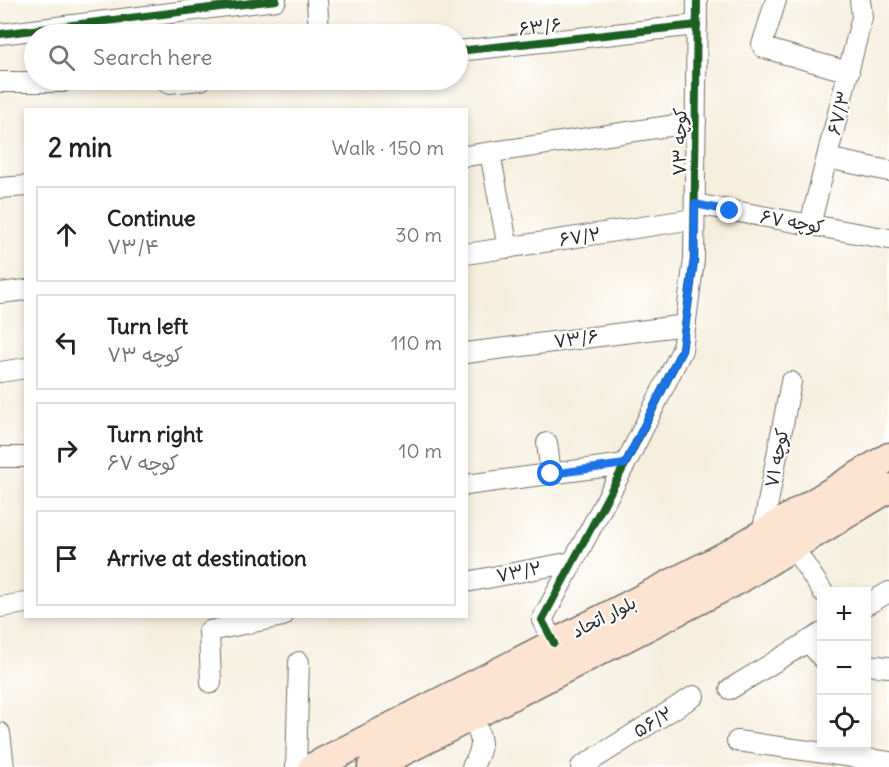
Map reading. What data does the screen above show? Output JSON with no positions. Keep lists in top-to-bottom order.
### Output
{
  "streets": {
    "main road": ["بلوار اتحاد"],
    "street": [
      "۶۳/۶",
      "۶۷/۳",
      "کوچه ۷۳",
      "کوچه ۶۷",
      "۶۷/۲",
      "۷۳/۶",
      "کوچه ۷۱",
      "۷۳/۲",
      "۵۶/۲"
    ]
  },
  "crossings": [
    ["۶۳/۶", "کوچه ۷۳"],
    ["۶۷/۳", "کوچه ۶۷"],
    ["کوچه ۷۳", "کوچه ۶۷"],
    ["کوچه ۷۳", "۶۷/۲"],
    ["کوچه ۷۳", "۷۳/۶"],
    ["کوچه ۷۳", "۷۳/۲"],
    ["کوچه ۷۳", "بلوار اتحاد"],
    ["کوچه ۶۷", "۶۷/۲"],
    ["کوچه ۷۱", "بلوار اتحاد"]
  ],
  "page": {
    "search": "Search here",
    "heading": ["2 min", "Walk · 150 m"],
    "list": [
      ["Continue", "۷۳/۴", "30 m"],
      ["Turn left", "کوچه ۷۳", "110 m"],
      ["Turn right", "کوچه ۶۷", "10 m"],
      "Arrive at destination"
    ],
    "map_buttons": ["+", "−"]
  }
}
